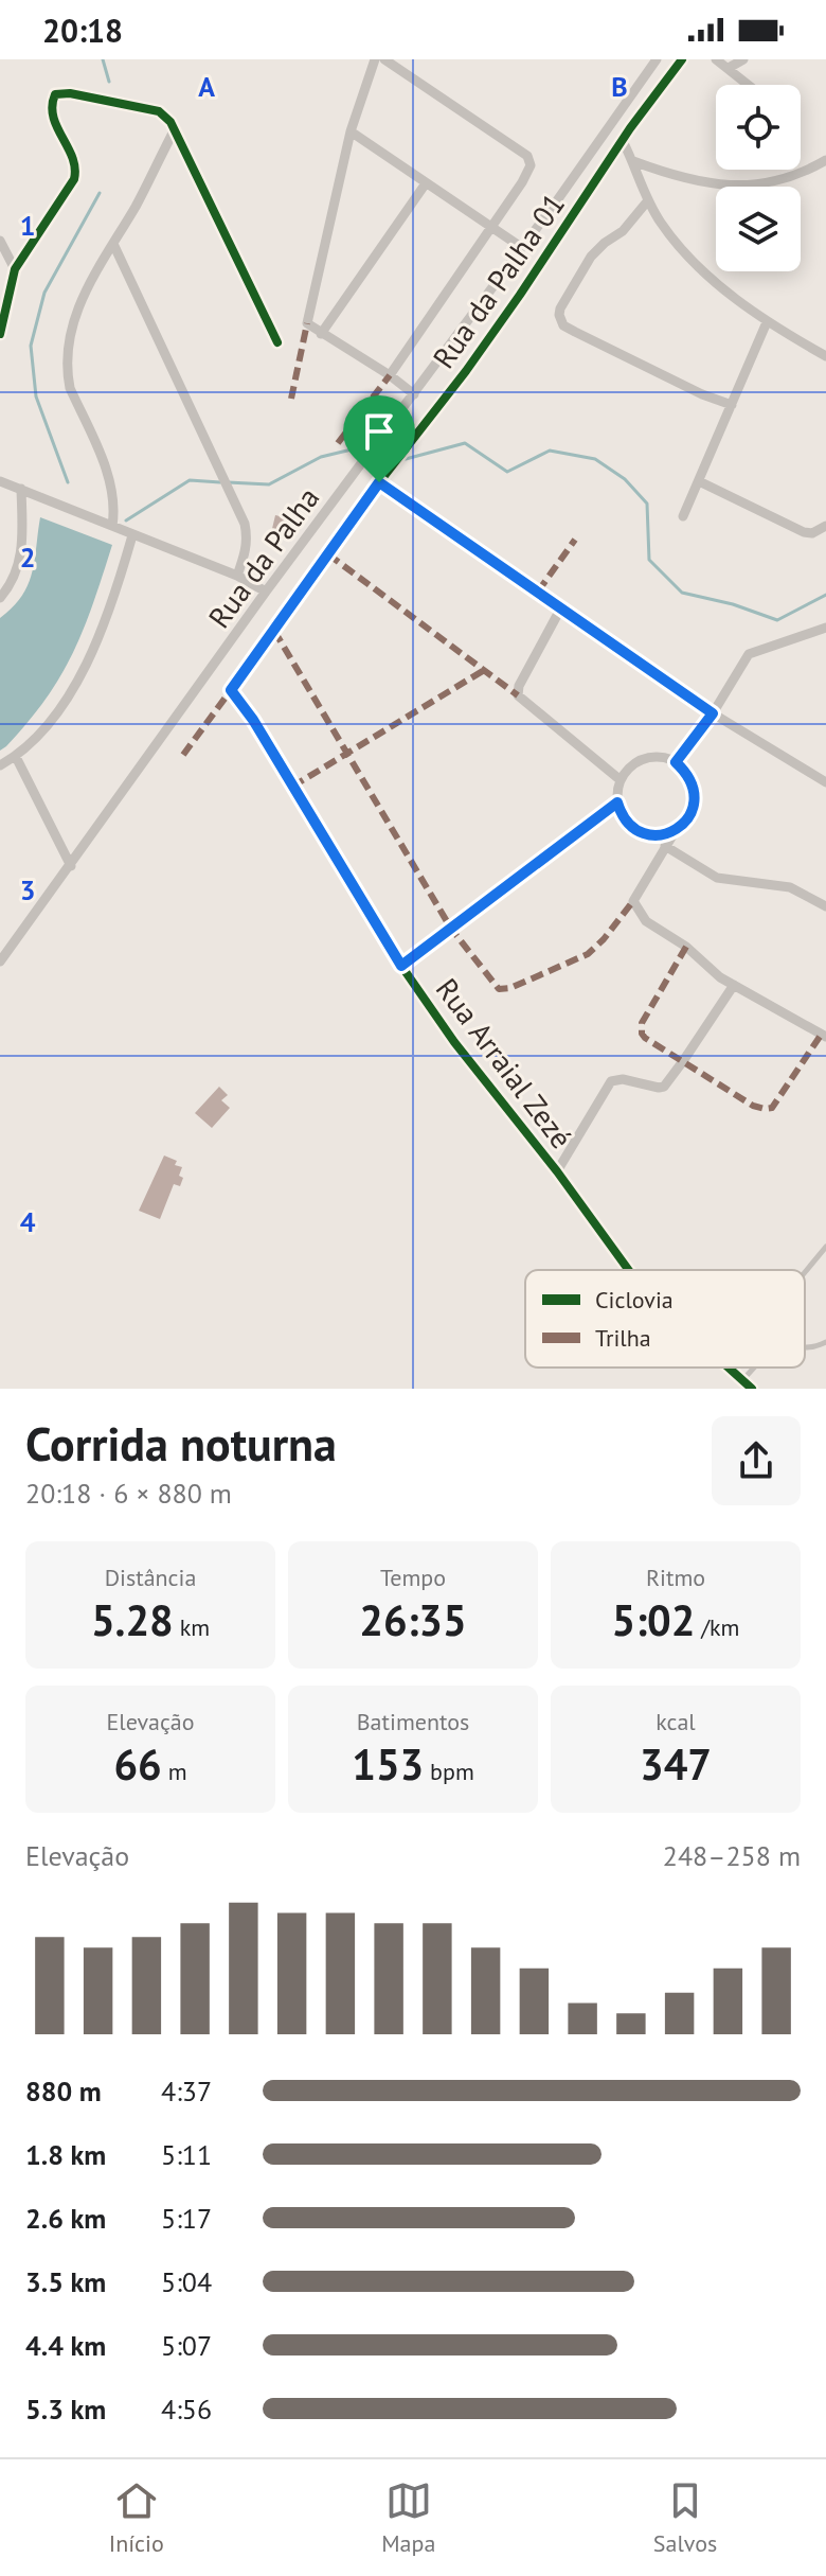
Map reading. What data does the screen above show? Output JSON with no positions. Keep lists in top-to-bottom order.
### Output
{
  "streets": {
    "street": ["Rua da Palha 01", "Rua da Palha", "Rua Arraial Zezé"]
  },
  "crossings": [
    ["Rua da Palha 01", "Rua Arraial Zezé"]
  ],
  "legend": ["Ciclovia", "Trilha"],
  "page": {
    "status": "20:18",
    "heading": ["Corrida noturna", "20:18 · 6 × 880 m"],
    "stats": [
      ["Distância", "5.28 km"],
      ["Tempo", "26:35"],
      ["Ritmo", "5:02 /km"],
      ["Elevação", "66 m"],
      ["Batimentos", "153 bpm"],
      ["kcal", "347"]
    ],
    "chart": ["Elevação", "248–258 m"],
    "list": [
      {
        "name": "880 m",
        "note": "4:37"
      },
      {
        "name": "1.8 km",
        "note": "5:11"
      },
      {
        "name": "2.6 km",
        "note": "5:17"
      },
      {
        "name": "3.5 km",
        "note": "5:04"
      },
      {
        "name": "4.4 km",
        "note": "5:07"
      },
      {
        "name": "5.3 km",
        "note": "4:56"
      }
    ],
    "tabs": ["Início", "Mapa", "Salvos"]
  },
  "grid": {
    "columns": ["A", "B"],
    "rows": [
      "1",
      "2",
      "3",
      "4"
    ]
  }
}
